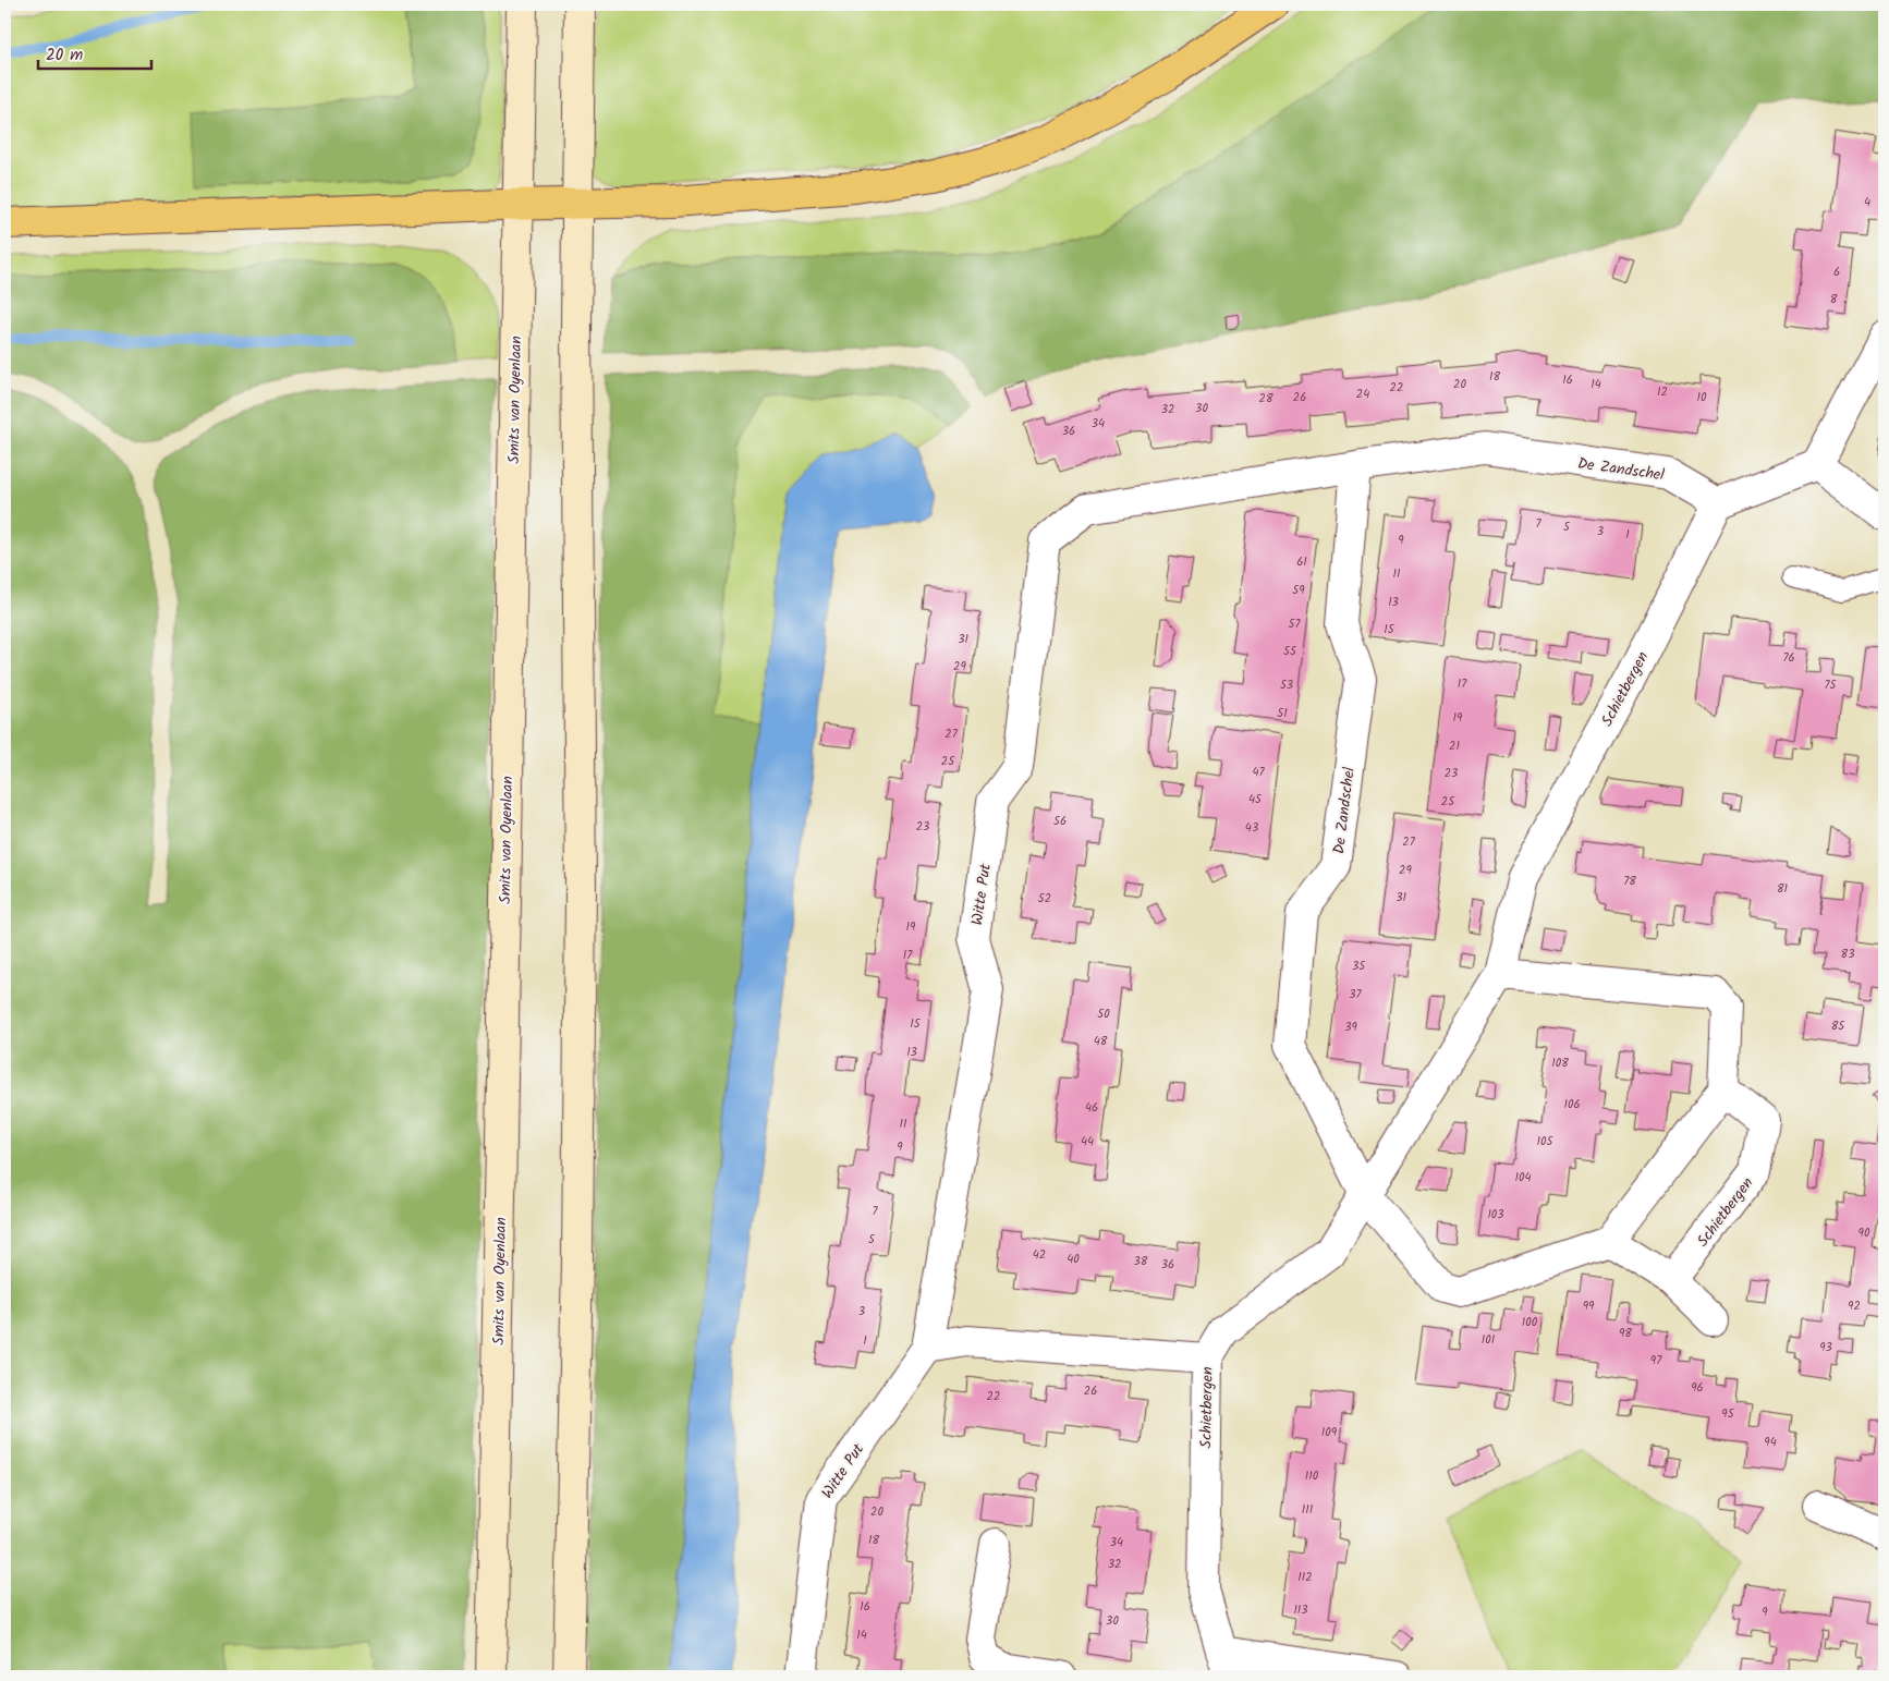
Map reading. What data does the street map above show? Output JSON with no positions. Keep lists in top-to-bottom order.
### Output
{
  "streets": {
    "main road": ["Smits van Oyenlaan"],
    "street": ["De Zandschel", "Schietbergen", "Witte Put"]
  },
  "crossings": [
    ["De Zandschel", "Schietbergen"],
    ["De Zandschel", "Witte Put"]
  ],
  "house_numbers": [
    "4",
    "6",
    "8",
    "18",
    "16",
    "20",
    "14",
    "22",
    "12",
    "24",
    "26",
    "10",
    "28",
    "30",
    "32",
    "34",
    "36",
    "7",
    "5",
    "3",
    "1",
    "9",
    "61",
    "11",
    "59",
    "13",
    "57",
    "15",
    "31",
    "55",
    "76",
    "29",
    "17",
    "53",
    "75",
    "51",
    "19",
    "27",
    "21",
    "25",
    "47",
    "23",
    "45",
    "25",
    "56",
    "23",
    "43",
    "27",
    "29",
    "78",
    "81",
    "31",
    "52",
    "19",
    "83",
    "17",
    "35",
    "37",
    "50",
    "15",
    "85",
    "39",
    "48",
    "13",
    "108",
    "106",
    "46",
    "11",
    "44",
    "105",
    "9",
    "104",
    "7",
    "103",
    "90",
    "5",
    "42",
    "40",
    "38",
    "36",
    "99",
    "92",
    "3",
    "100",
    "98",
    "101",
    "1",
    "93",
    "97",
    "96",
    "26",
    "22",
    "95",
    "109",
    "94",
    "110",
    "111",
    "20",
    "18",
    "34",
    "32",
    "112",
    "16",
    "113",
    "9",
    "30",
    "14"
  ],
  "scale_bar": "20 m"
}
